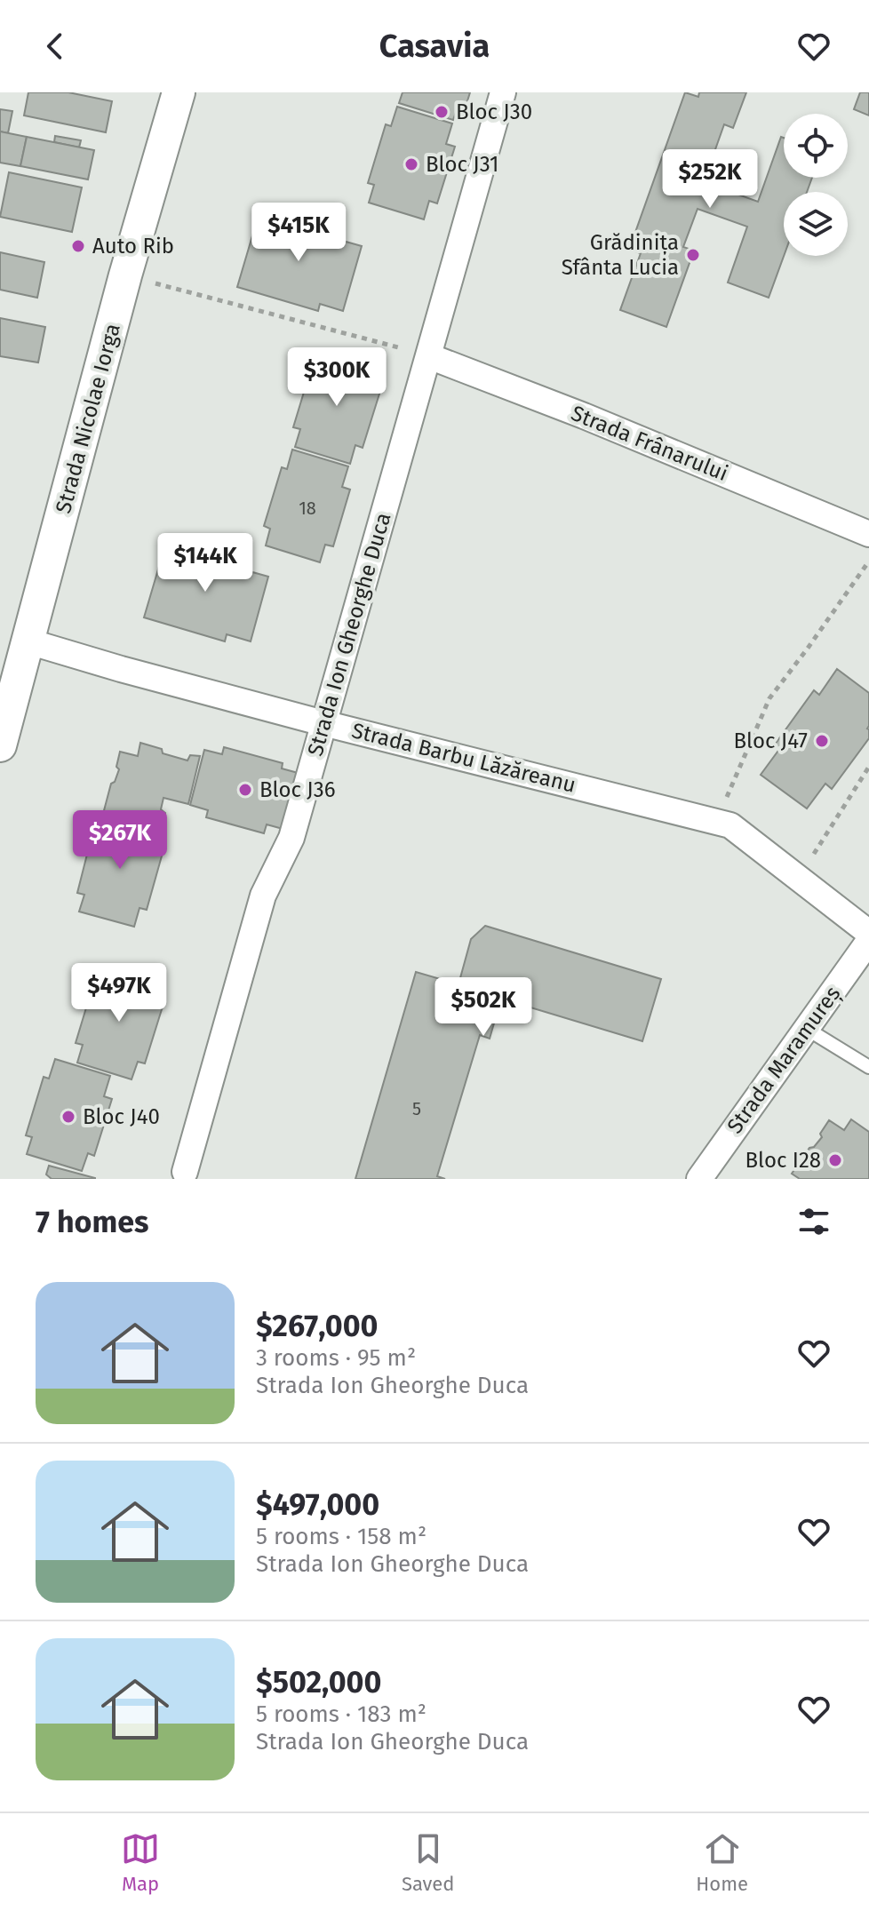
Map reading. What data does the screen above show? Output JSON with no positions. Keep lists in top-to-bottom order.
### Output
{
  "streets": {
    "street": [
      "Strada Nicolae Iorga",
      "Strada Frânarului",
      "Strada Ion Gheorghe Duca",
      "Strada Barbu Lăzăreanu",
      "Strada Maramureș"
    ]
  },
  "crossings": [
    ["Strada Nicolae Iorga", "Strada Barbu Lăzăreanu"],
    ["Strada Frânarului", "Strada Ion Gheorghe Duca"],
    ["Strada Ion Gheorghe Duca", "Strada Barbu Lăzăreanu"]
  ],
  "places": [
    "Bloc J30",
    "Bloc J31",
    "Auto Rib",
    "Grădinița Sfânta Lucia",
    "Bloc J47",
    "Bloc J36",
    "Bloc J40",
    "Bloc I28"
  ],
  "house_numbers": ["18", "5"],
  "page": {
    "header": "Casavia",
    "price": [
      "$252K",
      "$415K",
      "$300K",
      "$144K",
      "$267K",
      "$497K",
      "$502K"
    ],
    "heading": "7 homes",
    "list": [
      {
        "name": "$267,000",
        "note": "3 rooms · 95 m² · Strada Ion Gheorghe Duca"
      },
      {
        "name": "$497,000",
        "note": "5 rooms · 158 m² · Strada Ion Gheorghe Duca"
      },
      {
        "name": "$502,000",
        "note": "5 rooms · 183 m² · Strada Ion Gheorghe Duca"
      }
    ],
    "tabs": ["Map", "Saved", "Home"]
  }
}
